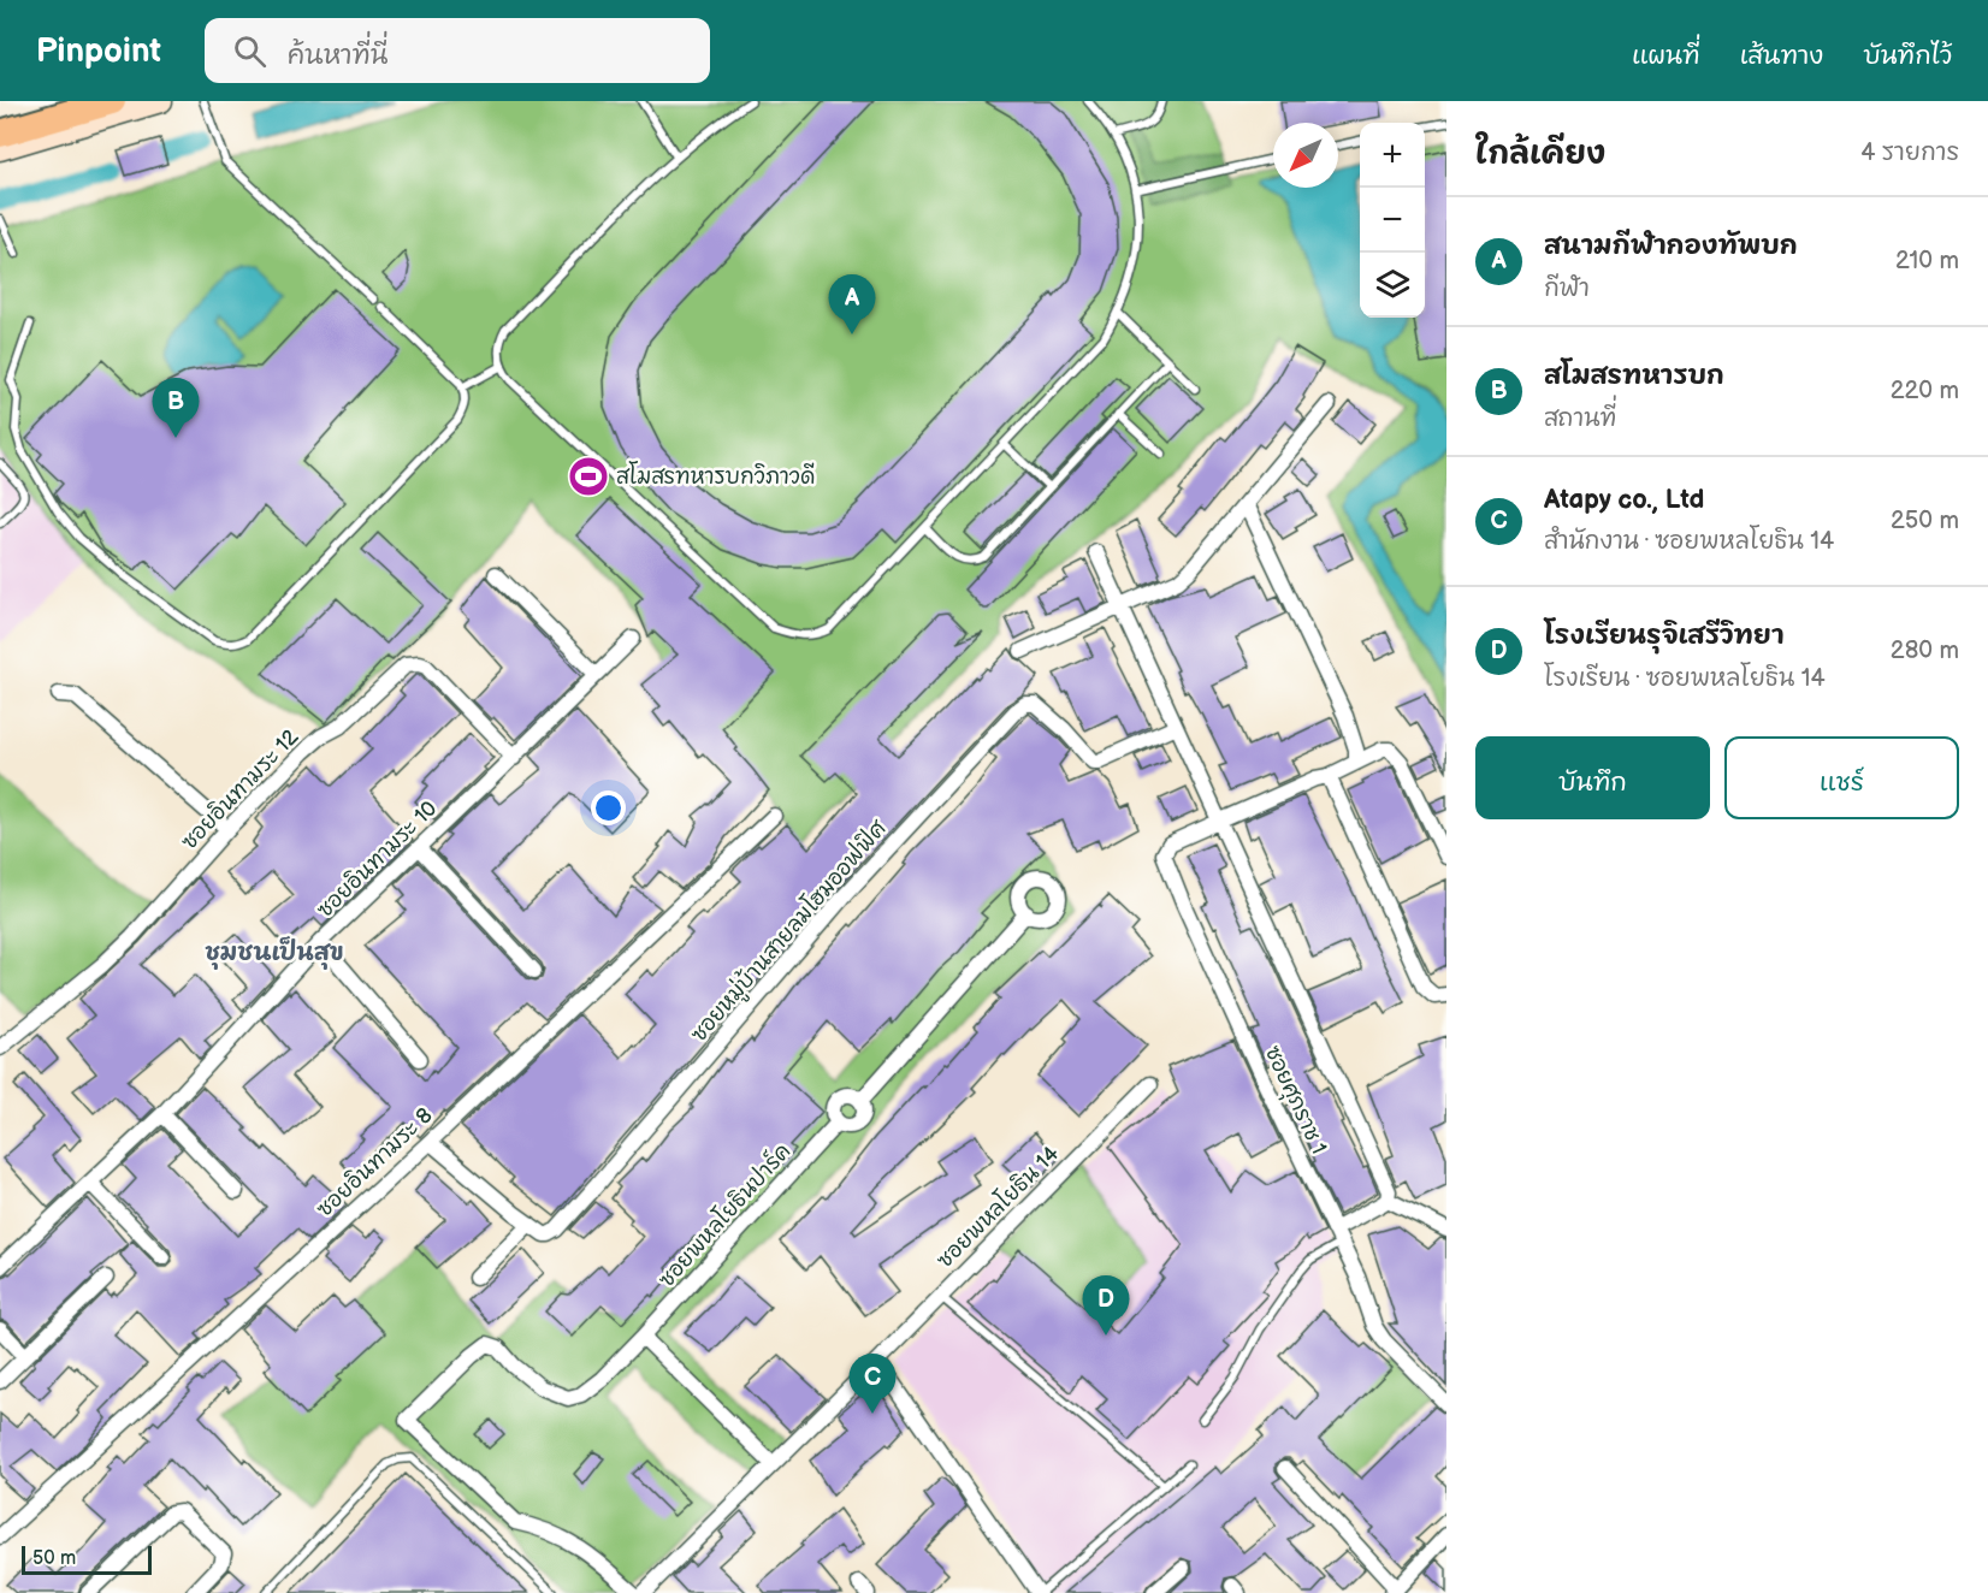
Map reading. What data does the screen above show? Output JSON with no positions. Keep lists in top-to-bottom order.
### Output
{
  "streets": {
    "street": [
      "ซอยอินทามระ 12",
      "ซอยอินทามระ 10",
      "ซอยหมู่บ้านสายลมโฮมออฟฟิศ",
      "ซอยศุภราช 1",
      "ซอยอินทามระ 8",
      "ซอยพหลโยธิน 14",
      "ซอยพหลโยธินปาร์ค"
    ]
  },
  "crossings": [
    ["ซอยอินทามระ 12", "ซอยอินทามระ 10"]
  ],
  "districts": ["ชุมชนเป็นสุข"],
  "places": {
    "sports": ["สโมสรทหารบกวิภาวดี"]
  },
  "scale_bar": "50 m",
  "north": "bottom left",
  "page": {
    "header": "Pinpoint",
    "search": "ค้นหาที่นี่",
    "nav": ["แผนที่", "เส้นทาง", "บันทึกไว้"],
    "heading": ["ใกล้เคียง", "4 รายการ"],
    "map_buttons": ["+", "−"],
    "list": [
      {
        "mark": "A",
        "name": "สนามกีฬากองทัพบก",
        "note": "กีฬา",
        "value": "210 m"
      },
      {
        "mark": "B",
        "name": "สโมสรทหารบก",
        "note": "สถานที่",
        "value": "220 m"
      },
      {
        "mark": "C",
        "name": "Atapy co., Ltd",
        "note": "สำนักงาน · ซอยพหลโยธิน 14",
        "value": "250 m"
      },
      {
        "mark": "D",
        "name": "โรงเรียนรุจิเสรีวิทยา",
        "note": "โรงเรียน · ซอยพหลโยธิน 14",
        "value": "280 m"
      }
    ],
    "pins": [
      "A",
      "B",
      "D",
      "C"
    ],
    "buttons": ["บันทึก", "แชร์"],
    "scale": "50 m"
  }
}
